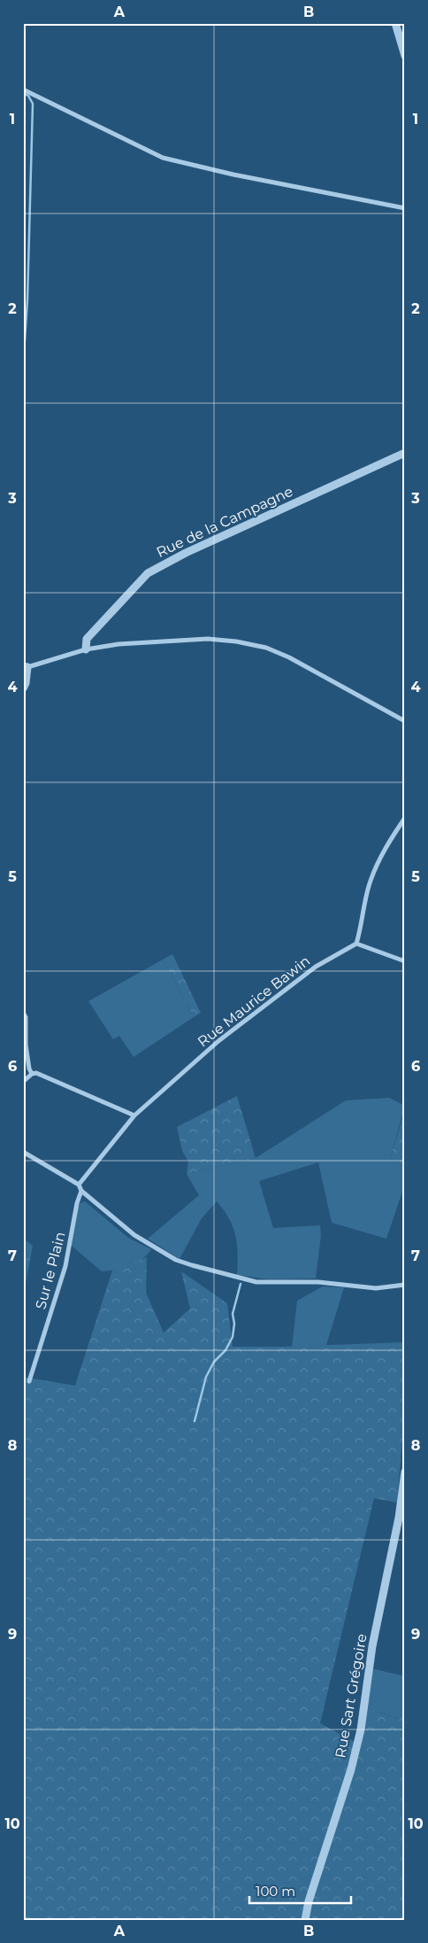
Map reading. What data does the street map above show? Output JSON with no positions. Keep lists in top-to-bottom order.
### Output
{
  "streets": {
    "street": [
      "Rue de la Campagne",
      "Rue Maurice Bawin",
      "Sur le Plain",
      "Rue Sart Grégoire"
    ]
  },
  "scale_bar": "100 m",
  "grid": {
    "columns": ["A", "B"],
    "rows": [
      "1",
      "2",
      "3",
      "4",
      "5",
      "6",
      "7",
      "8",
      "9",
      "10"
    ]
  }
}
